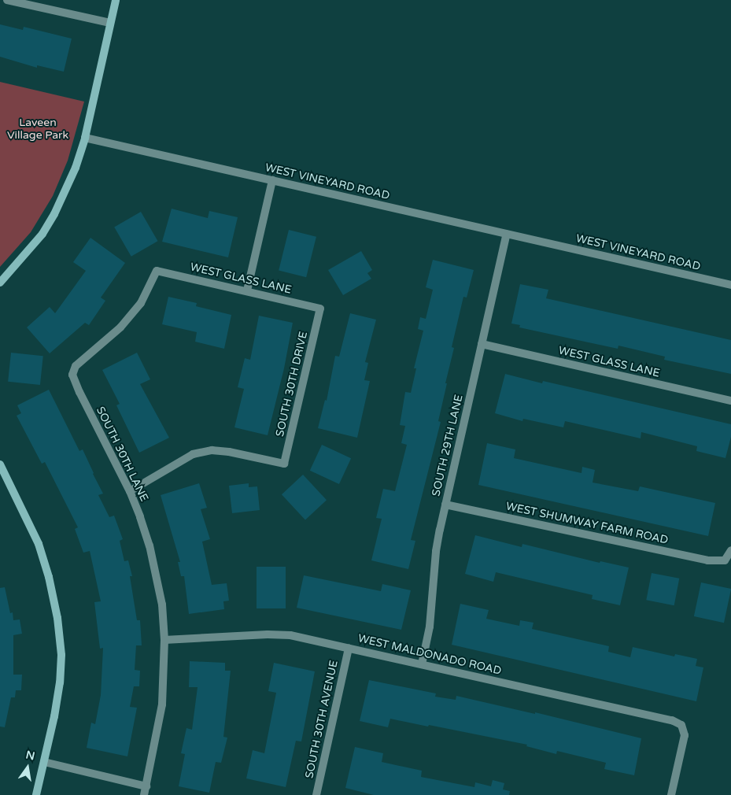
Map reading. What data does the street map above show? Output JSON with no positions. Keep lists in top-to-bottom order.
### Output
{
  "streets": {
    "street": [
      "WEST VINEYARD ROAD",
      "WEST GLASS LANE",
      "SOUTH 30TH DRIVE",
      "SOUTH 29TH LANE",
      "SOUTH 30TH LANE",
      "WEST SHUMWAY FARM ROAD",
      "WEST MALDONADO ROAD",
      "SOUTH 30TH AVENUE"
    ]
  },
  "crossings": [
    ["WEST VINEYARD ROAD", "SOUTH 29TH LANE"],
    ["WEST GLASS LANE", "SOUTH 30TH DRIVE"],
    ["WEST GLASS LANE", "SOUTH 29TH LANE"],
    ["WEST GLASS LANE", "SOUTH 30TH LANE"],
    ["SOUTH 30TH DRIVE", "SOUTH 30TH LANE"],
    ["SOUTH 29TH LANE", "WEST SHUMWAY FARM ROAD"],
    ["SOUTH 29TH LANE", "WEST MALDONADO ROAD"],
    ["SOUTH 30TH LANE", "WEST MALDONADO ROAD"],
    ["WEST MALDONADO ROAD", "SOUTH 30TH AVENUE"]
  ],
  "parks": ["Laveen Village Park"],
  "north": "top"
}
